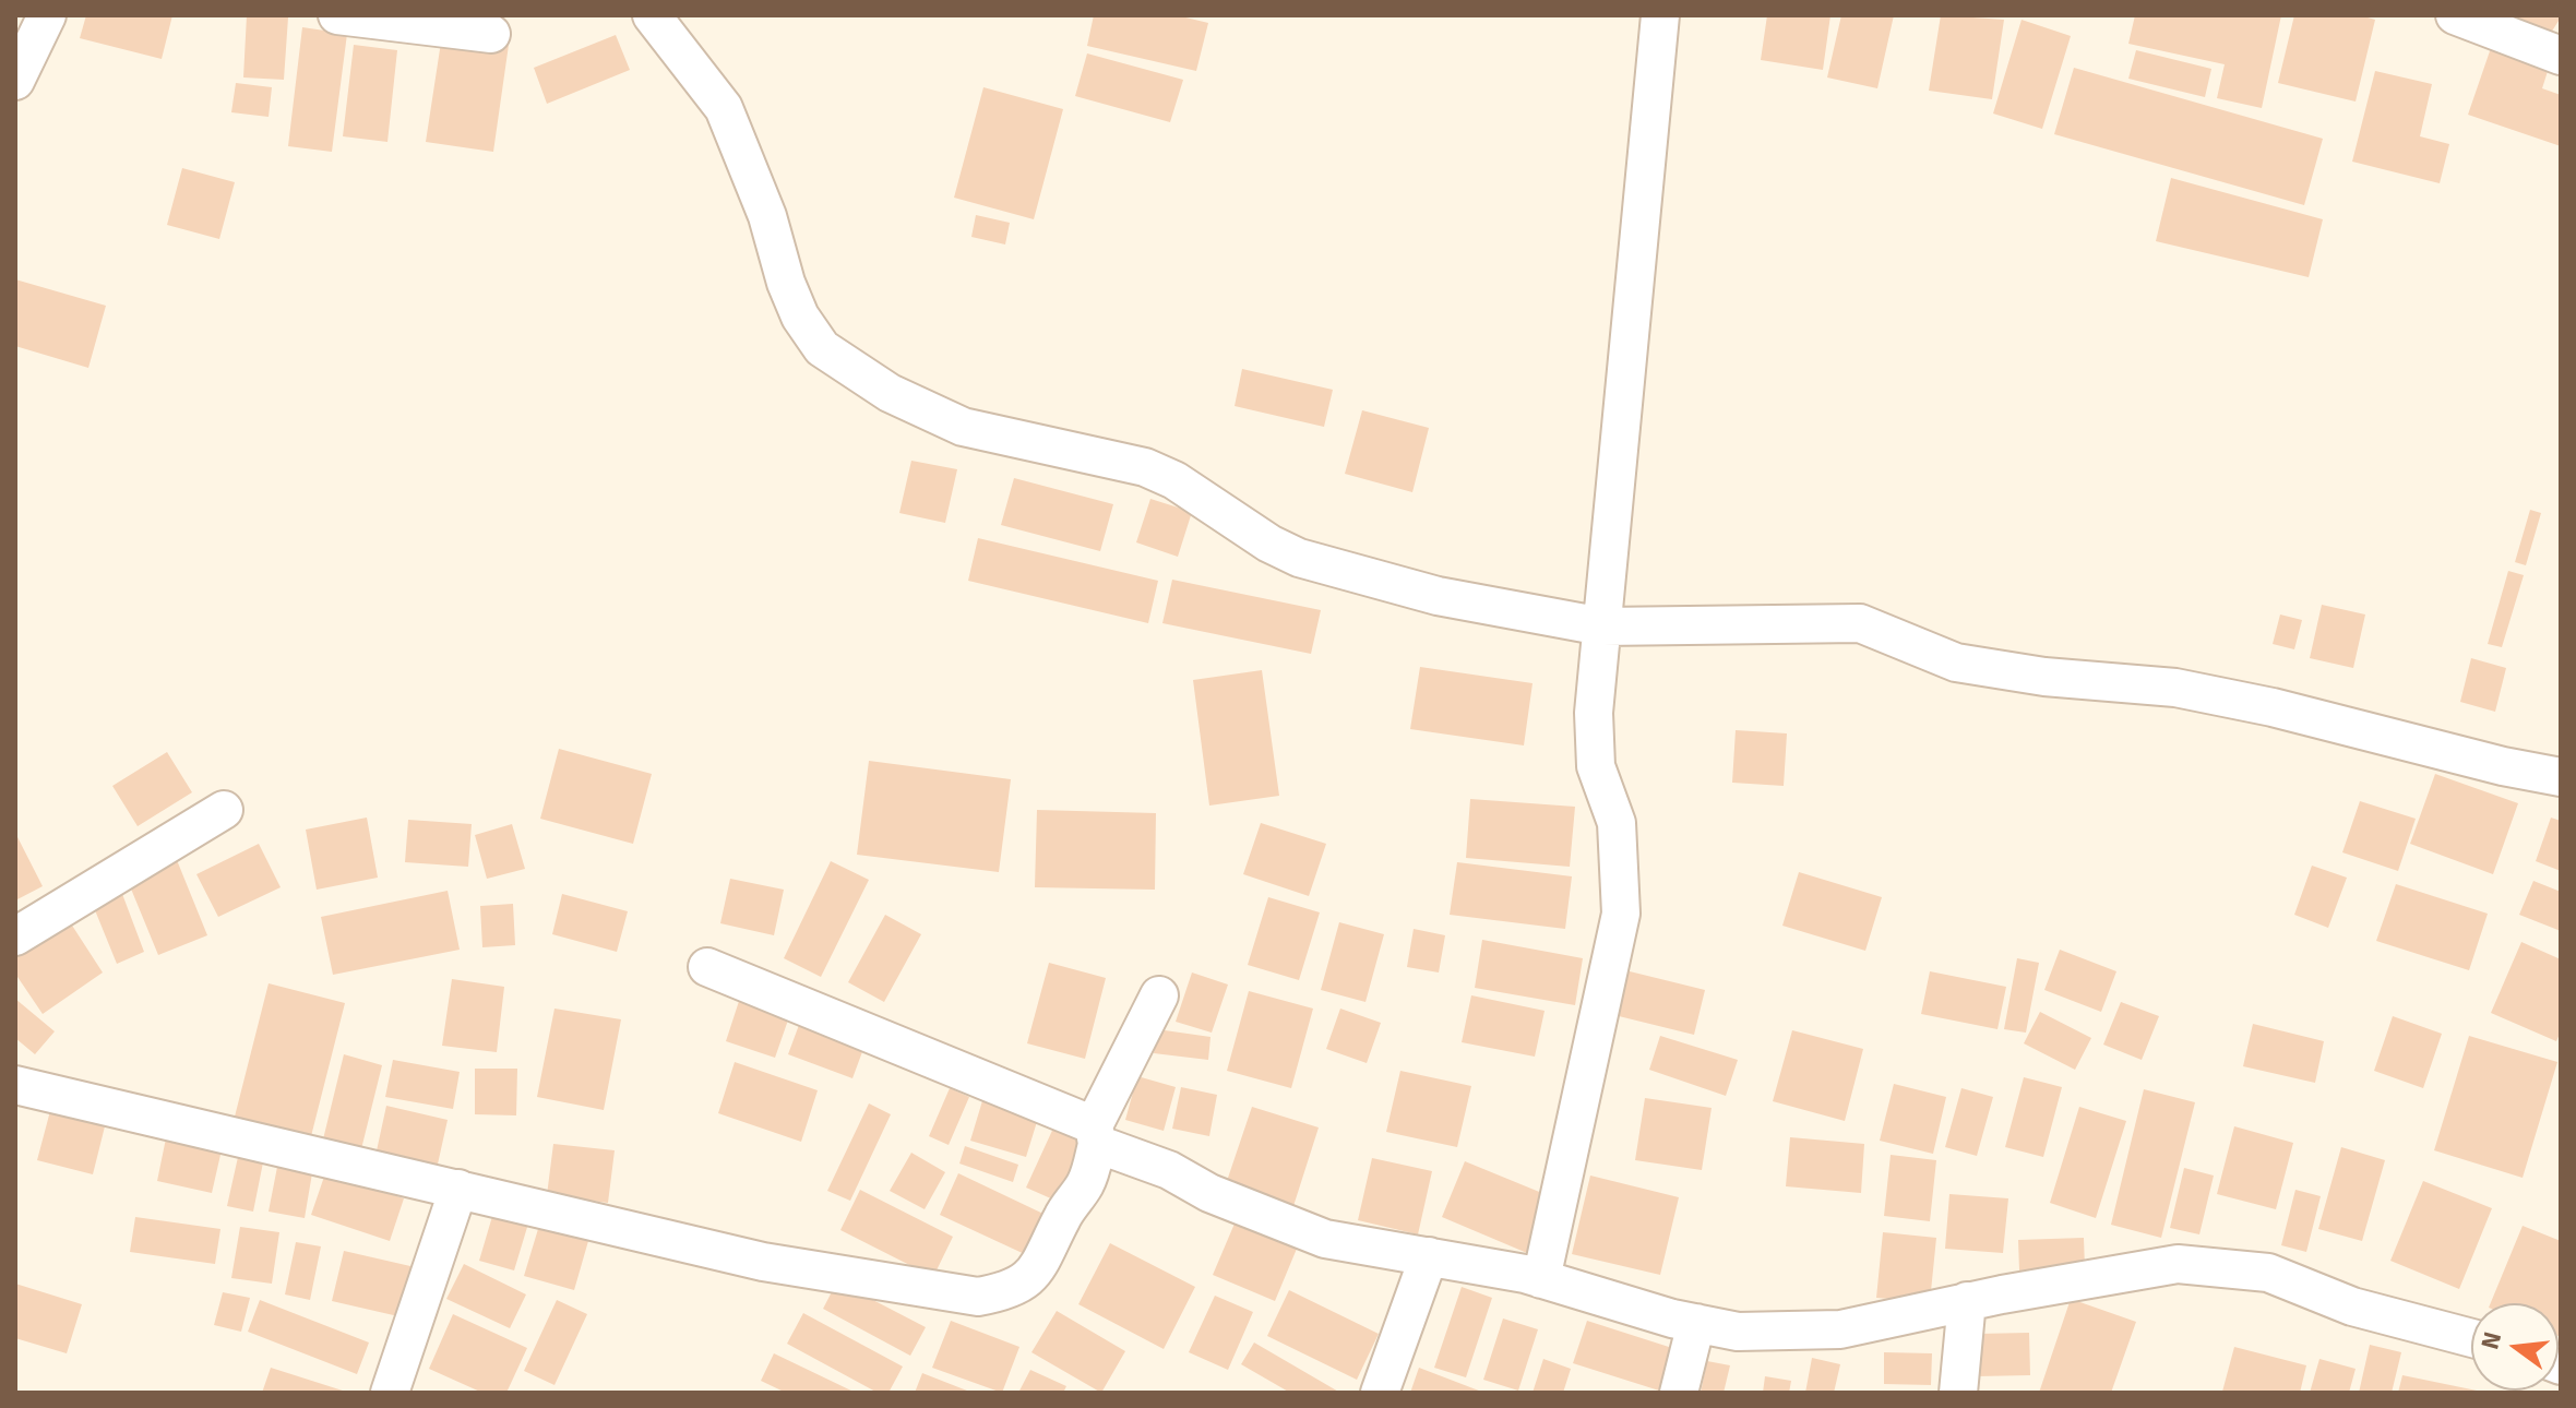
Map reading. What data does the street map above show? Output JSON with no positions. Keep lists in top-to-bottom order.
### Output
{
  "north": "left"
}
